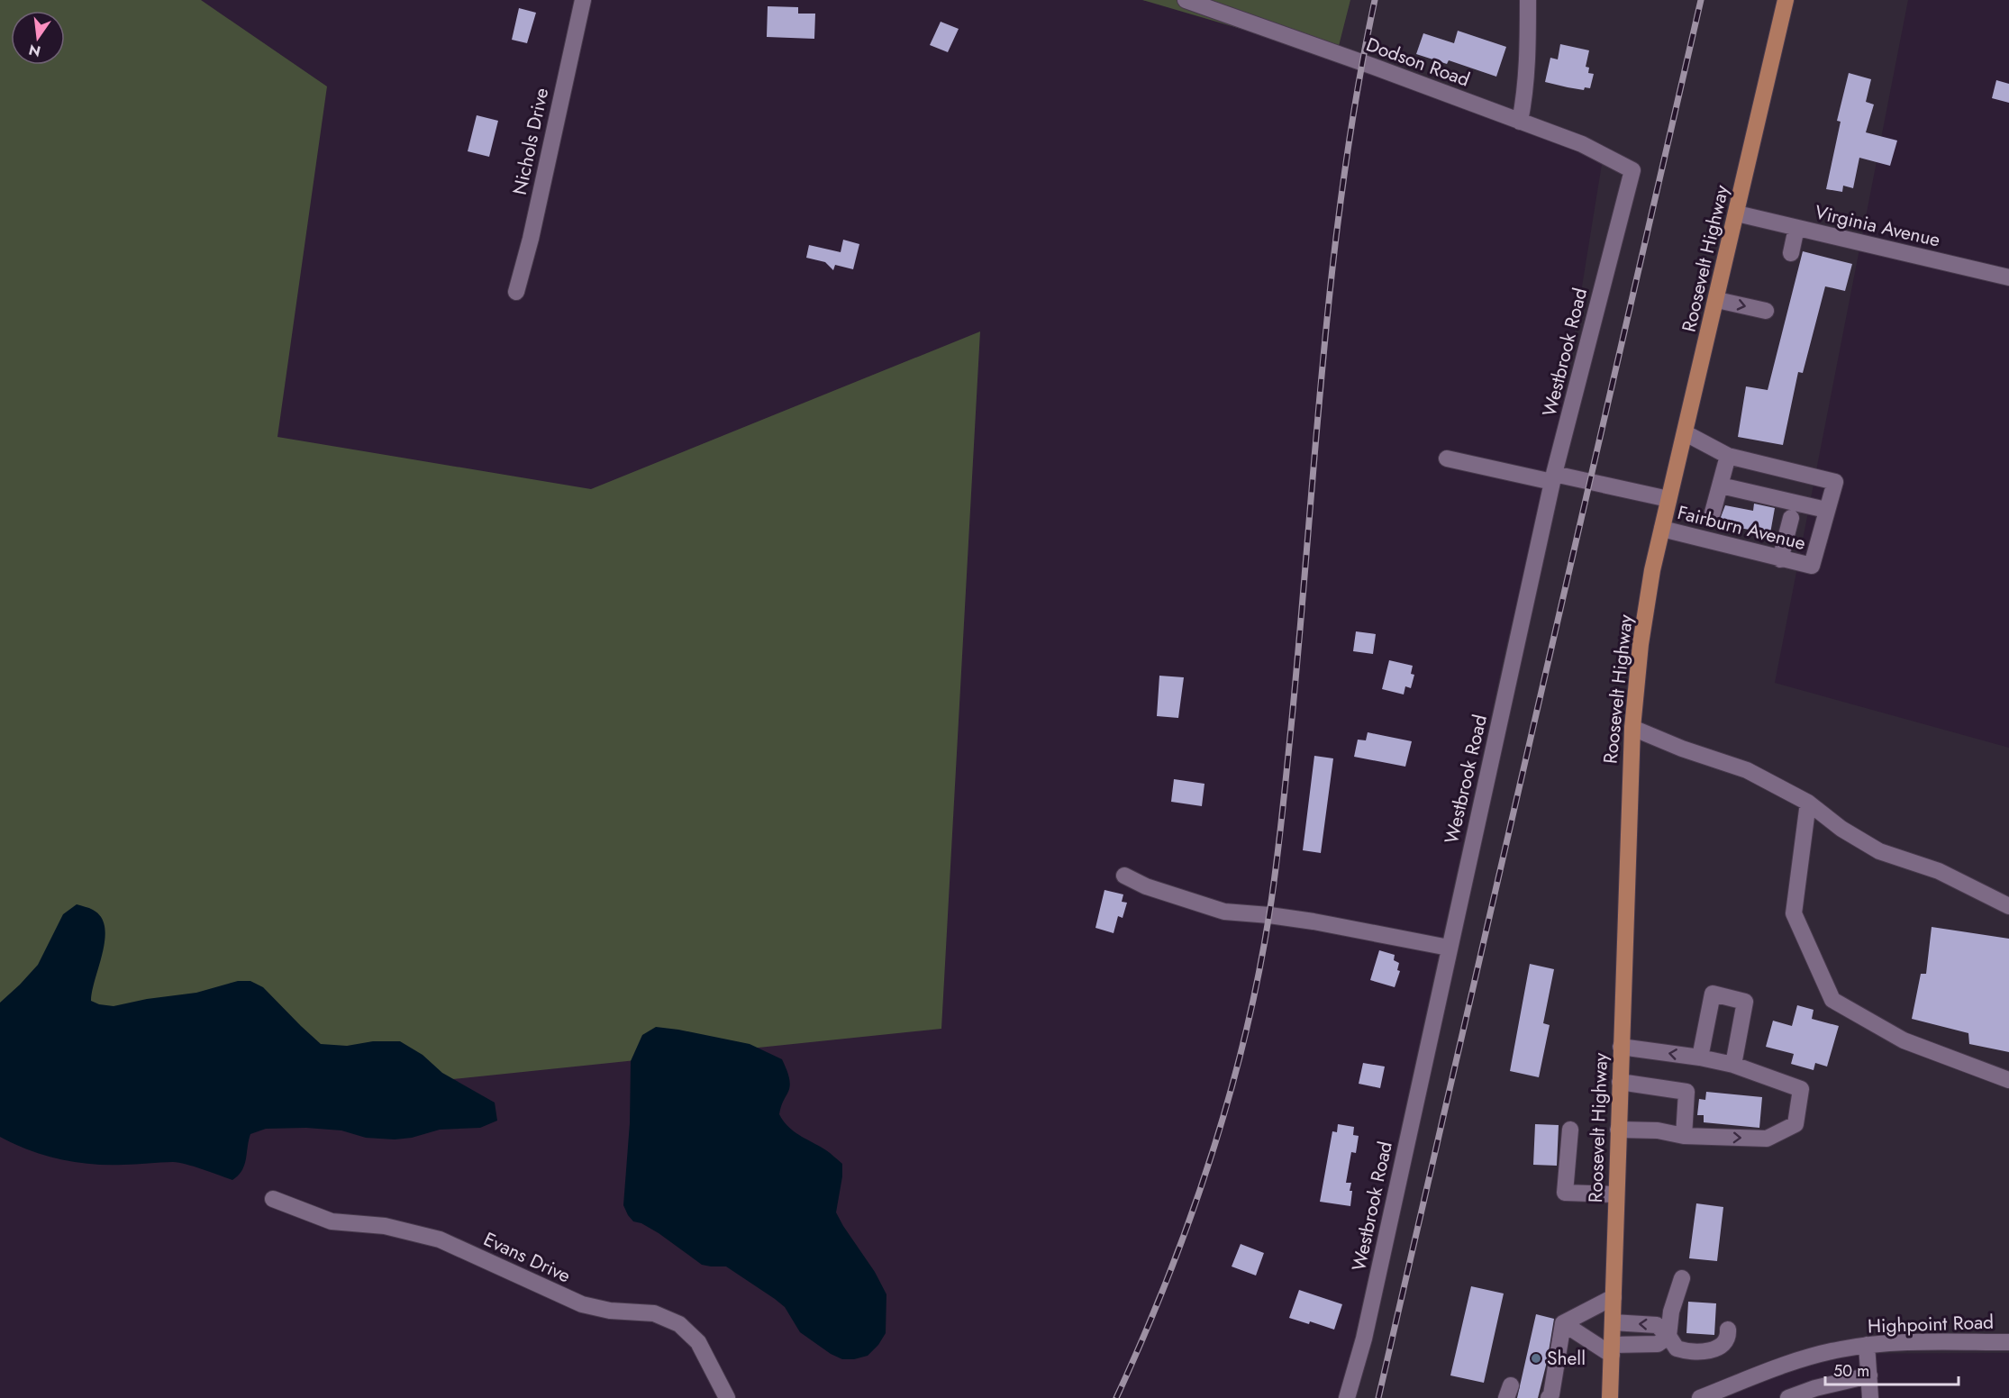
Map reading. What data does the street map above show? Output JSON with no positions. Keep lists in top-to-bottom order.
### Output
{
  "streets": {
    "main road": ["Roosevelt Highway"],
    "street": [
      "Dodson Road",
      "Nichols Drive",
      "Virginia Avenue",
      "Westbrook Road",
      "Fairburn Avenue",
      "Evans Drive",
      "Highpoint Road"
    ]
  },
  "crossings": [
    ["Dodson Road", "Westbrook Road"],
    ["Virginia Avenue", "Roosevelt Highway"],
    ["Roosevelt Highway", "Fairburn Avenue"]
  ],
  "places": ["Shell"],
  "scale_bar": "50 m",
  "north": "bottom"
}
